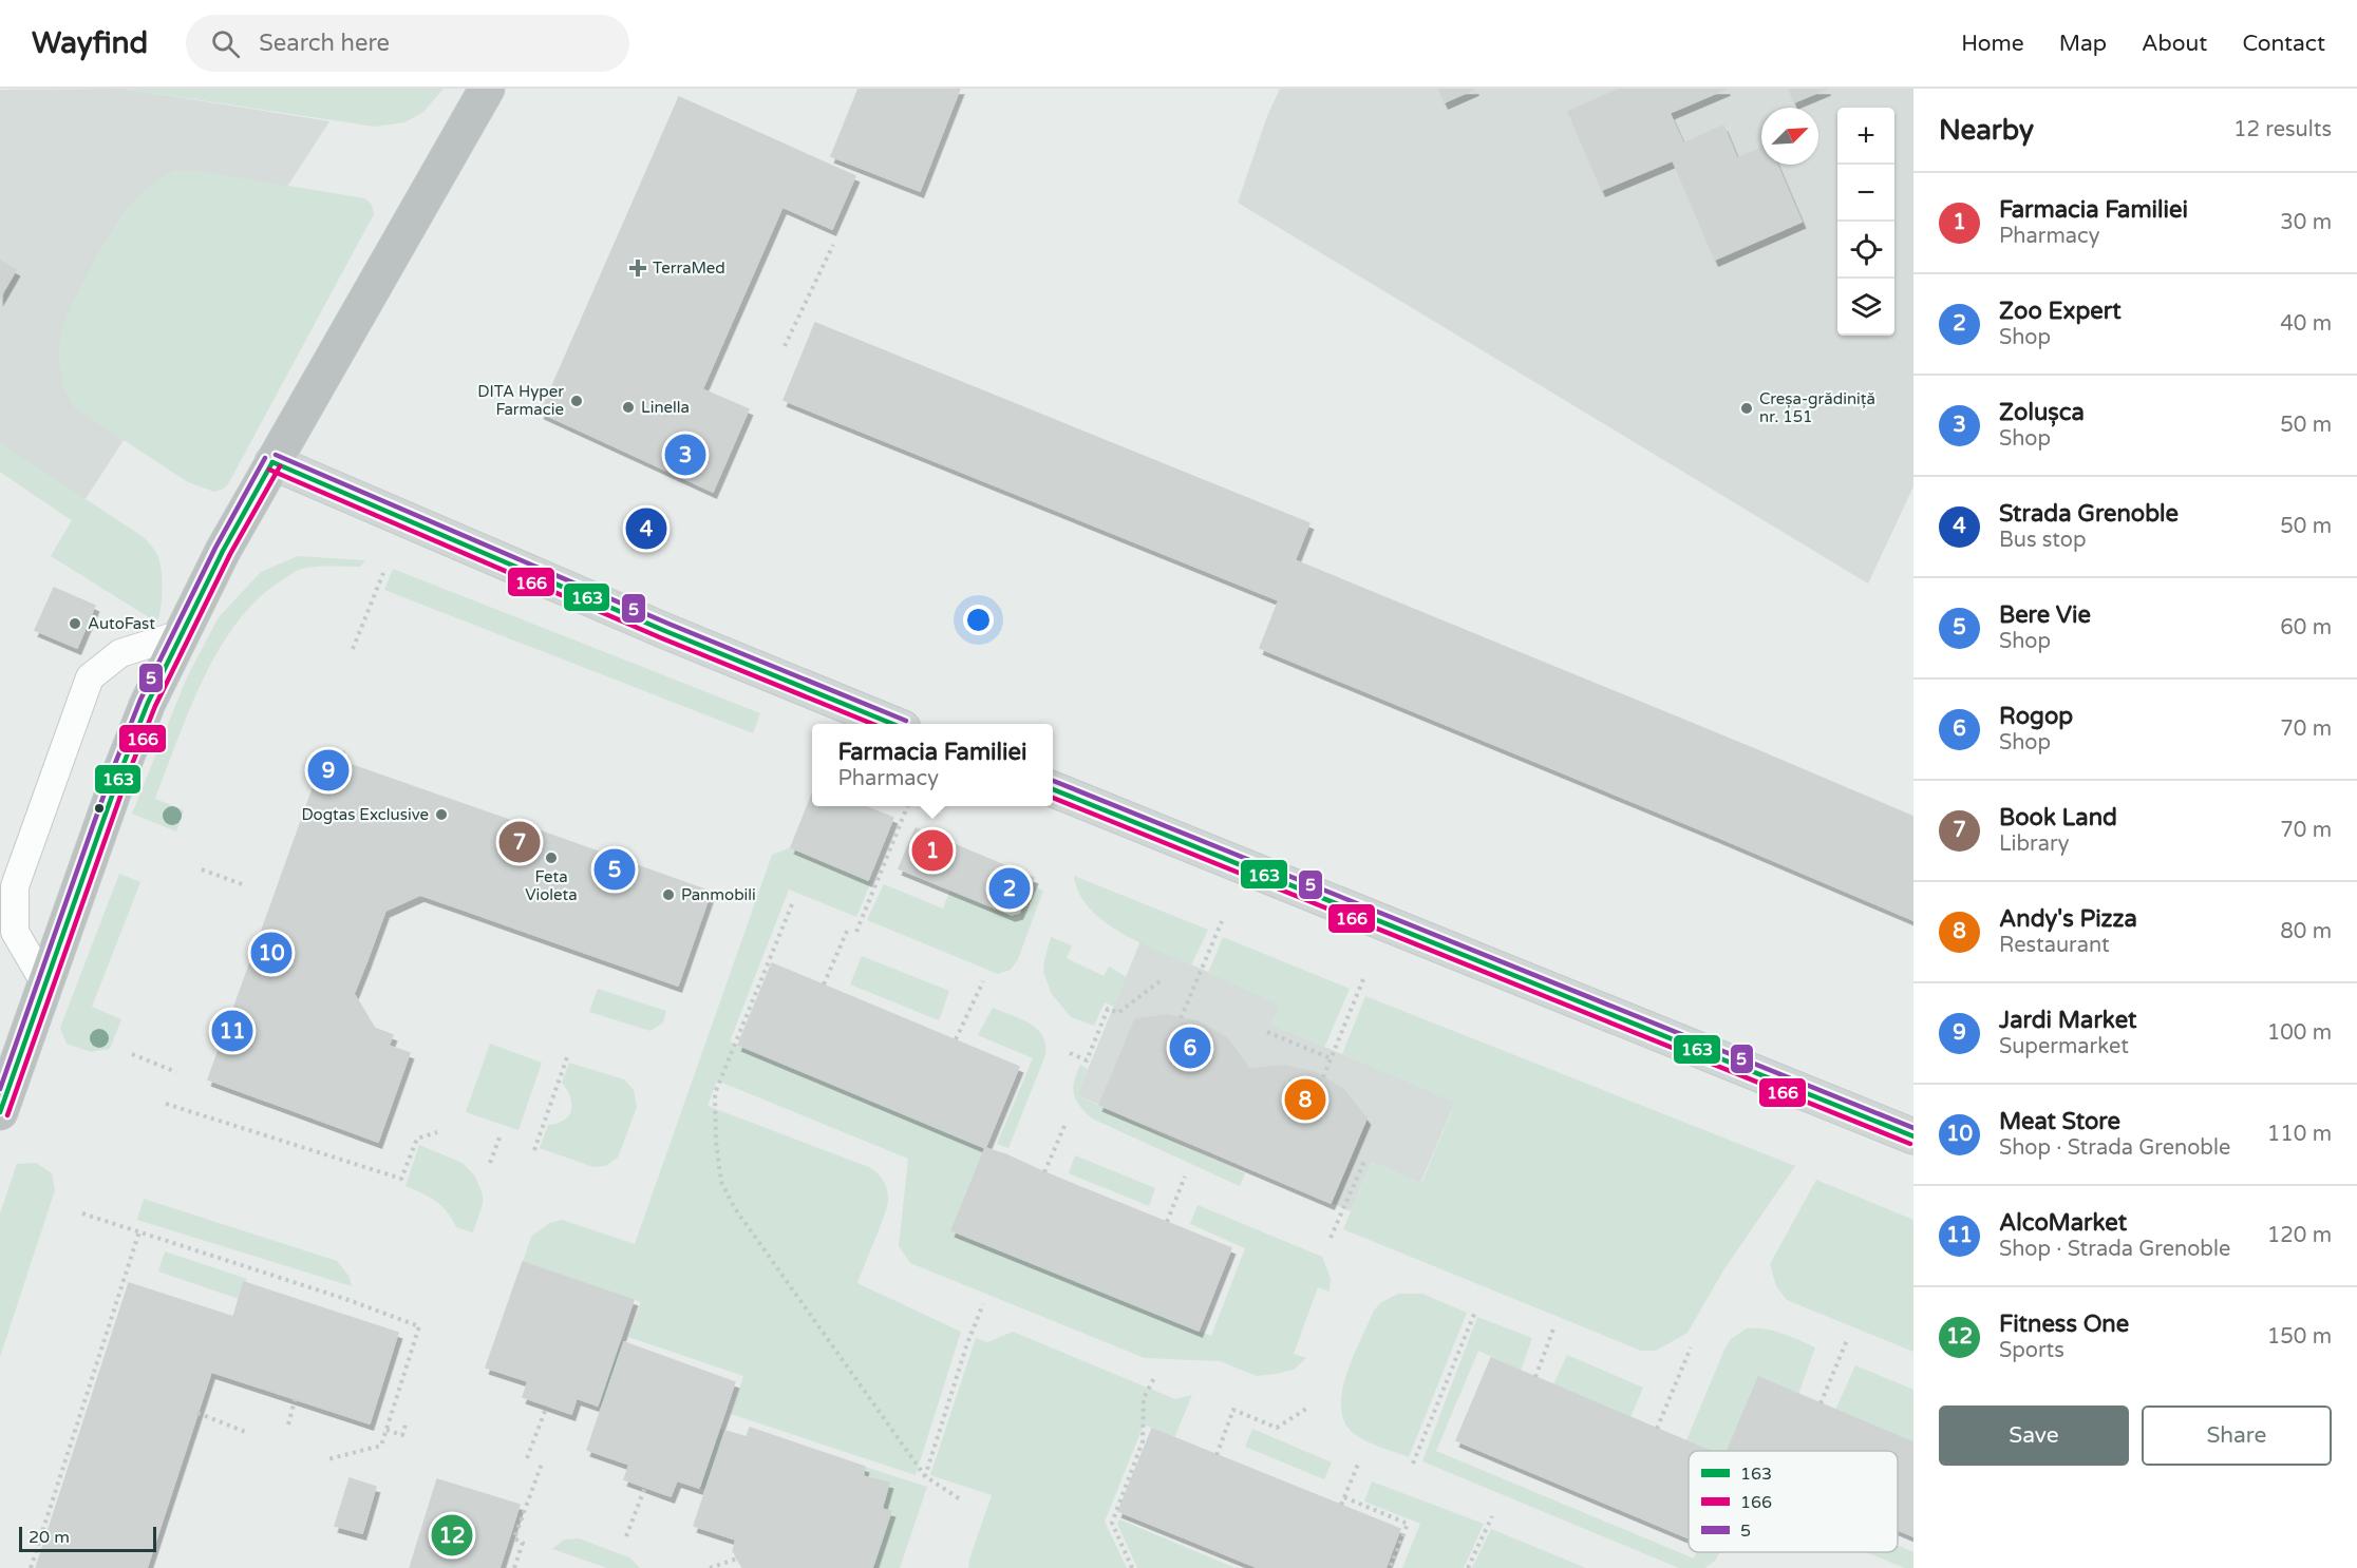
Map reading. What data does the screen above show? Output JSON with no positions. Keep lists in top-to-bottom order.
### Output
{
  "places": {
    "health": ["TerraMed"],
    "other": [
      "DITA Hyper Farmacie",
      "Linella",
      "Creșa-grădiniță nr. 151",
      "AutoFast",
      "Dogtas Exclusive",
      "Feta Violeta",
      "Panmobili"
    ]
  },
  "lines": ["transit line 5", "transit line 163", "transit line 166"],
  "legend": ["163", "166", "5"],
  "scale_bar": "20 m",
  "north": "top right",
  "page": {
    "header": "Wayfind",
    "search": "Search here",
    "nav": [
      "Home",
      "Map",
      "About",
      "Contact"
    ],
    "heading": ["Nearby", "12 results"],
    "map_buttons": ["+", "−"],
    "list": [
      {
        "mark": "1",
        "name": "Farmacia Familiei",
        "note": "Pharmacy",
        "value": "30 m"
      },
      {
        "mark": "2",
        "name": "Zoo Expert",
        "note": "Shop",
        "value": "40 m"
      },
      {
        "mark": "3",
        "name": "Zolușca",
        "note": "Shop",
        "value": "50 m"
      },
      {
        "mark": "4",
        "name": "Strada Grenoble",
        "note": "Bus stop",
        "value": "50 m"
      },
      {
        "mark": "5",
        "name": "Bere Vie",
        "note": "Shop",
        "value": "60 m"
      },
      {
        "mark": "6",
        "name": "Rogop",
        "note": "Shop",
        "value": "70 m"
      },
      {
        "mark": "7",
        "name": "Book Land",
        "note": "Library",
        "value": "70 m"
      },
      {
        "mark": "8",
        "name": "Andy's Pizza",
        "note": "Restaurant",
        "value": "80 m"
      },
      {
        "mark": "9",
        "name": "Jardi Market",
        "note": "Supermarket",
        "value": "100 m"
      },
      {
        "mark": "10",
        "name": "Meat Store",
        "note": "Shop · Strada Grenoble",
        "value": "110 m"
      },
      {
        "mark": "11",
        "name": "AlcoMarket",
        "note": "Shop · Strada Grenoble",
        "value": "120 m"
      },
      {
        "mark": "12",
        "name": "Fitness One",
        "note": "Sports",
        "value": "150 m"
      }
    ],
    "pins": [
      "3",
      "4",
      "9",
      "7",
      "1",
      "5",
      "2",
      "10",
      "11",
      "6",
      "8",
      "12"
    ],
    "popup": ["Farmacia Familiei", "Pharmacy"],
    "buttons": ["Save", "Share"],
    "scale": "20 m"
  }
}
